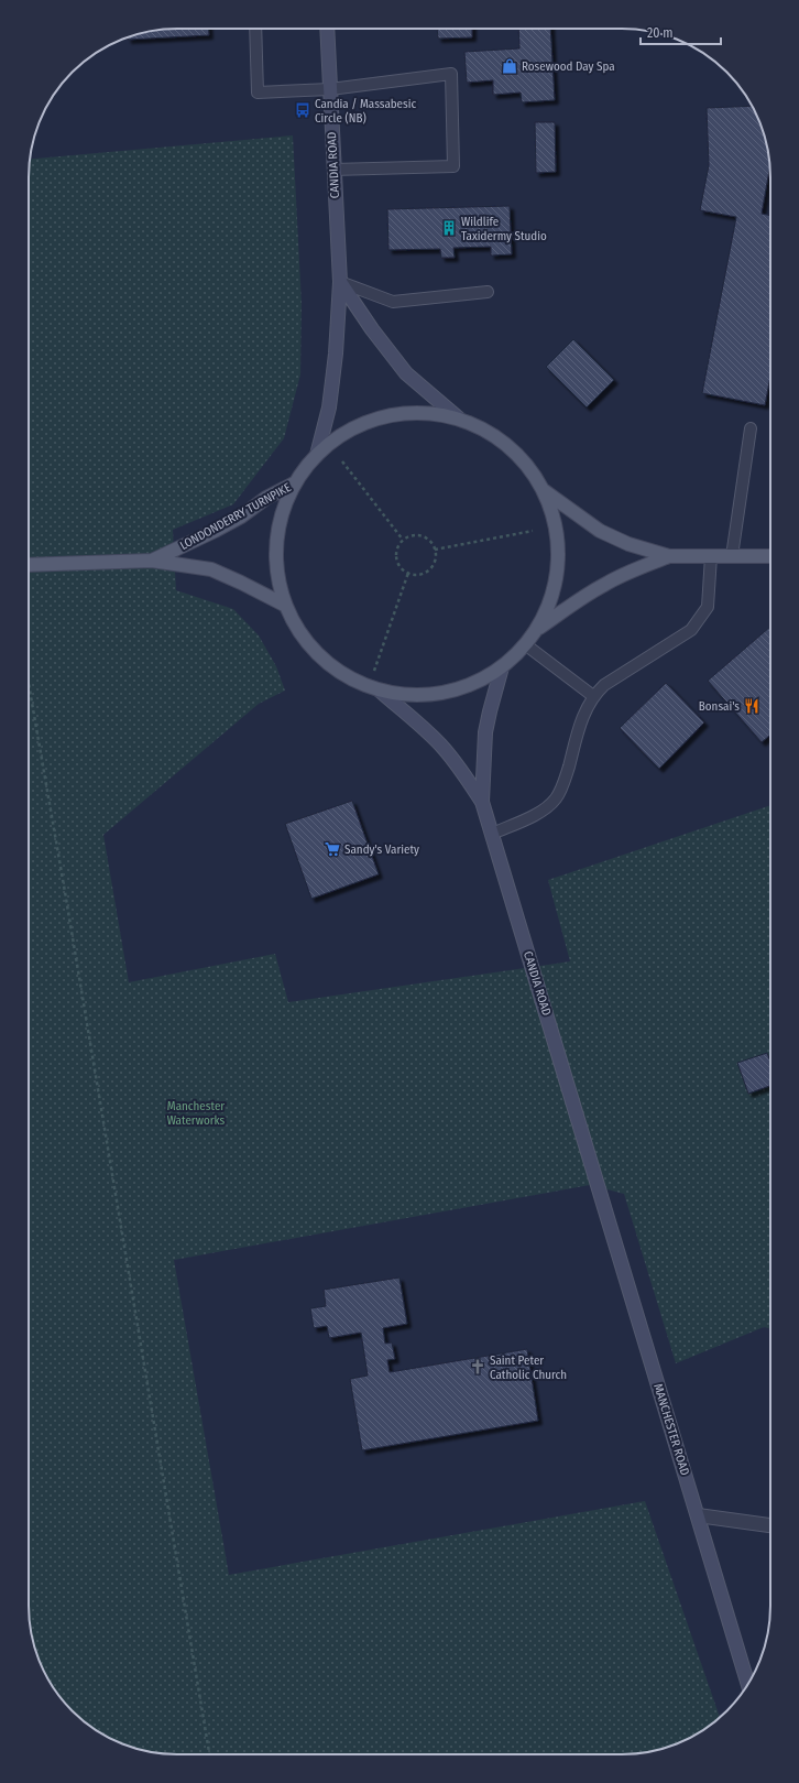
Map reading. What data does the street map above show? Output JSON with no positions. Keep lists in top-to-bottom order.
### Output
{
  "streets": {
    "main road": ["CANDIA ROAD", "LONDONDERRY TURNPIKE", "MANCHESTER ROAD"]
  },
  "crossings": [
    ["CANDIA ROAD", "MANCHESTER ROAD"]
  ],
  "parks": ["Manchester Waterworks"],
  "places": {
    "shop": ["Rosewood Day Spa"],
    "bus stop": ["Candia / Massabesic Circle (NB)"],
    "building": ["Wildlife Taxidermy Studio"],
    "restaurant": ["Bonsai's"],
    "supermarket": ["Sandy's Variety"],
    "church": ["Saint Peter Catholic Church"]
  },
  "scale_bar": "20 m"
}
